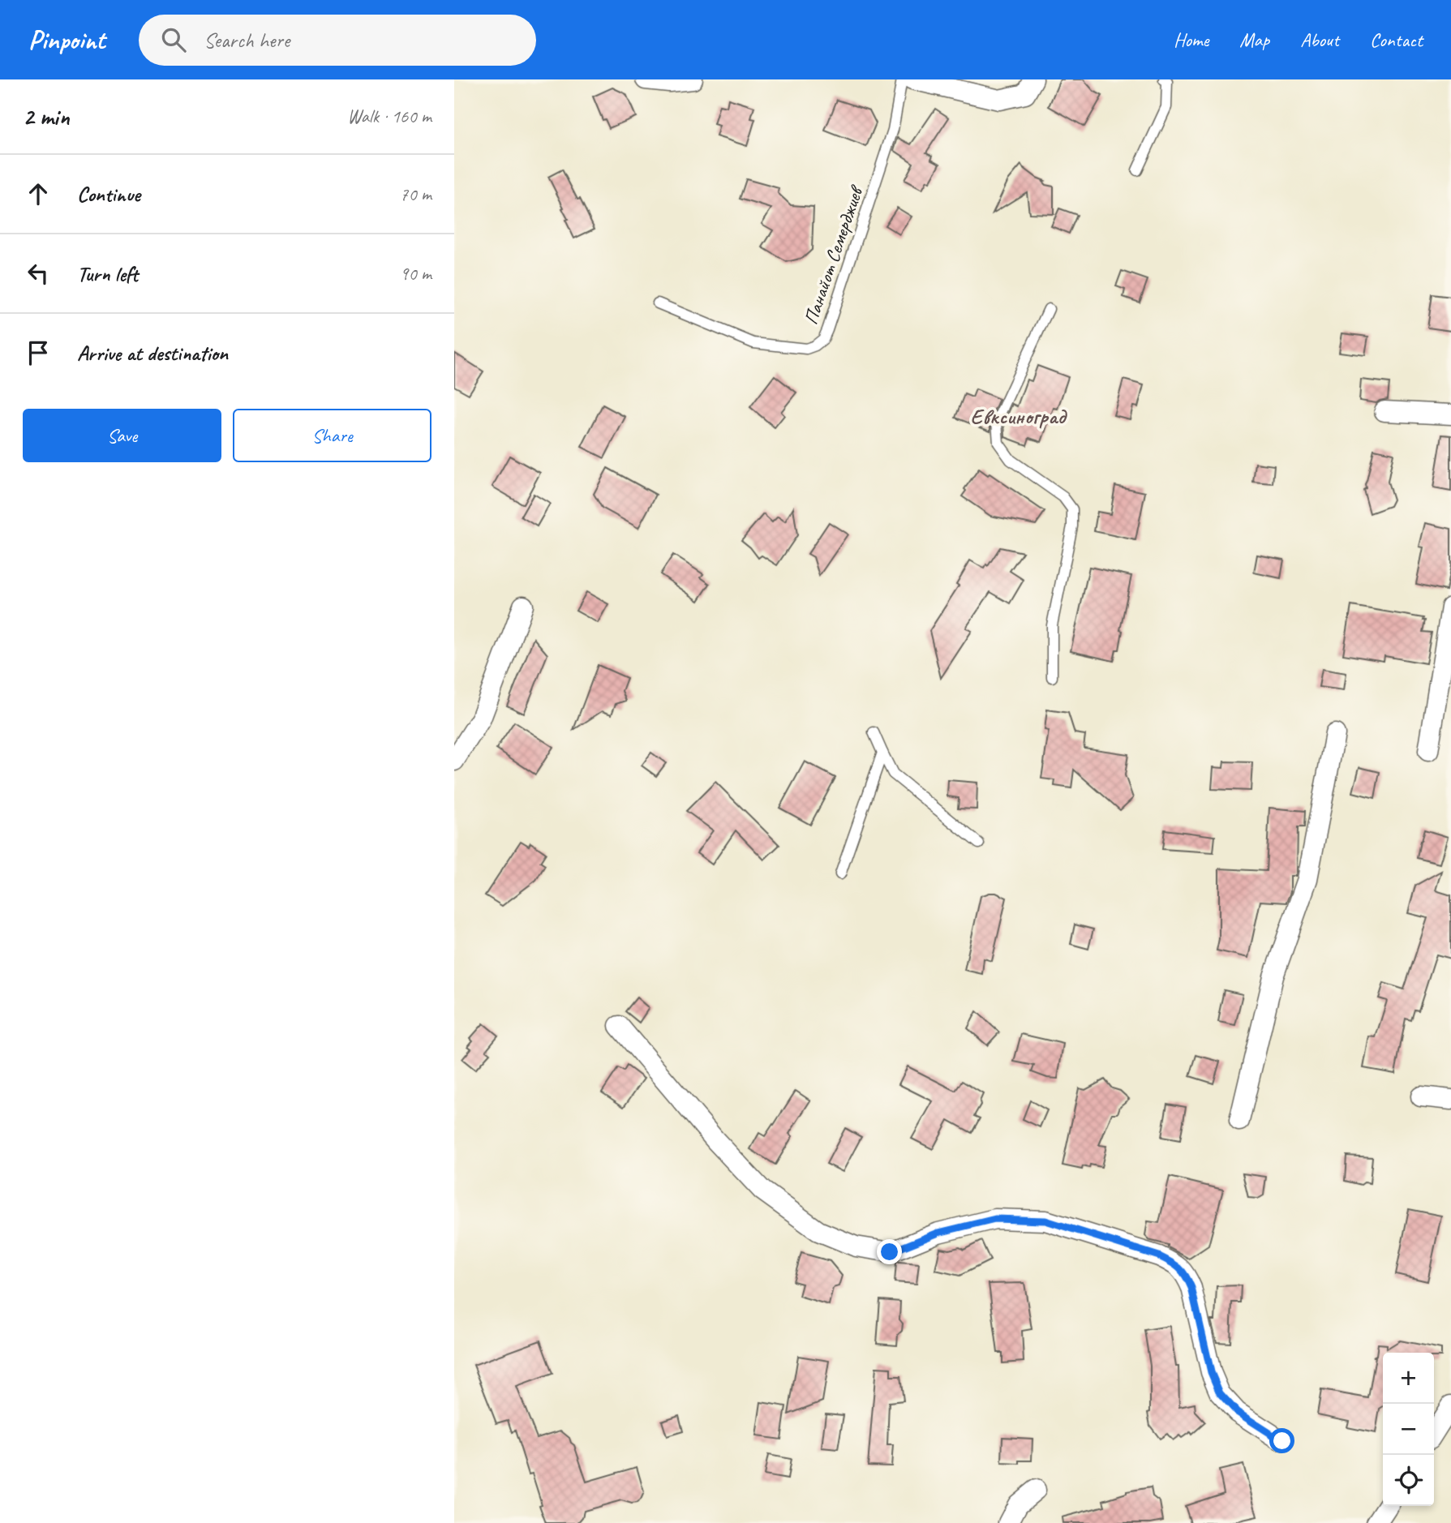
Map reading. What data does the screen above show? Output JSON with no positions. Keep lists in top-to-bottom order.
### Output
{
  "streets": {
    "lane": ["Панайот Семерджиев"]
  },
  "districts": ["Евксиноград"],
  "page": {
    "header": "Pinpoint",
    "search": "Search here",
    "nav": [
      "Home",
      "Map",
      "About",
      "Contact"
    ],
    "heading": ["2 min", "Walk · 160 m"],
    "list": [
      ["Continue", "70 m"],
      ["Turn left", "90 m"],
      "Arrive at destination"
    ],
    "buttons": ["Save", "Share"],
    "map_buttons": ["+", "−"]
  }
}
